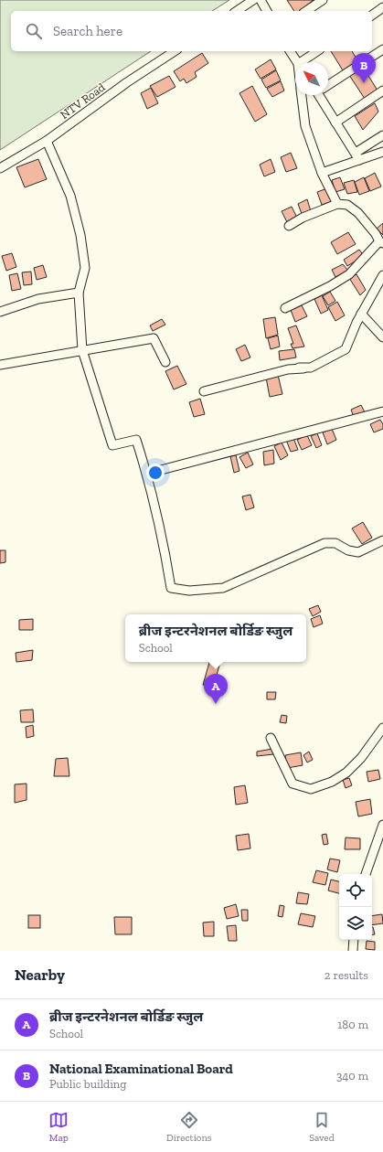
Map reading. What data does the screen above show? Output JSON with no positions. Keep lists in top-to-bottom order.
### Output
{
  "streets": {
    "street": ["NTV Road"]
  },
  "north": "top left",
  "page": {
    "search": "Search here",
    "pins": ["B", "A"],
    "popup": ["ब्रीज इन्टरनेशनल बोर्डिङ स्जुल", "School"],
    "heading": ["Nearby", "2 results"],
    "list": [
      {
        "mark": "A",
        "name": "ब्रीज इन्टरनेशनल बोर्डिङ स्जुल",
        "note": "School",
        "value": "180 m"
      },
      {
        "mark": "B",
        "name": "National Examinational Board",
        "note": "Public building",
        "value": "340 m"
      }
    ],
    "nav": ["Map", "Directions", "Saved"]
  }
}
